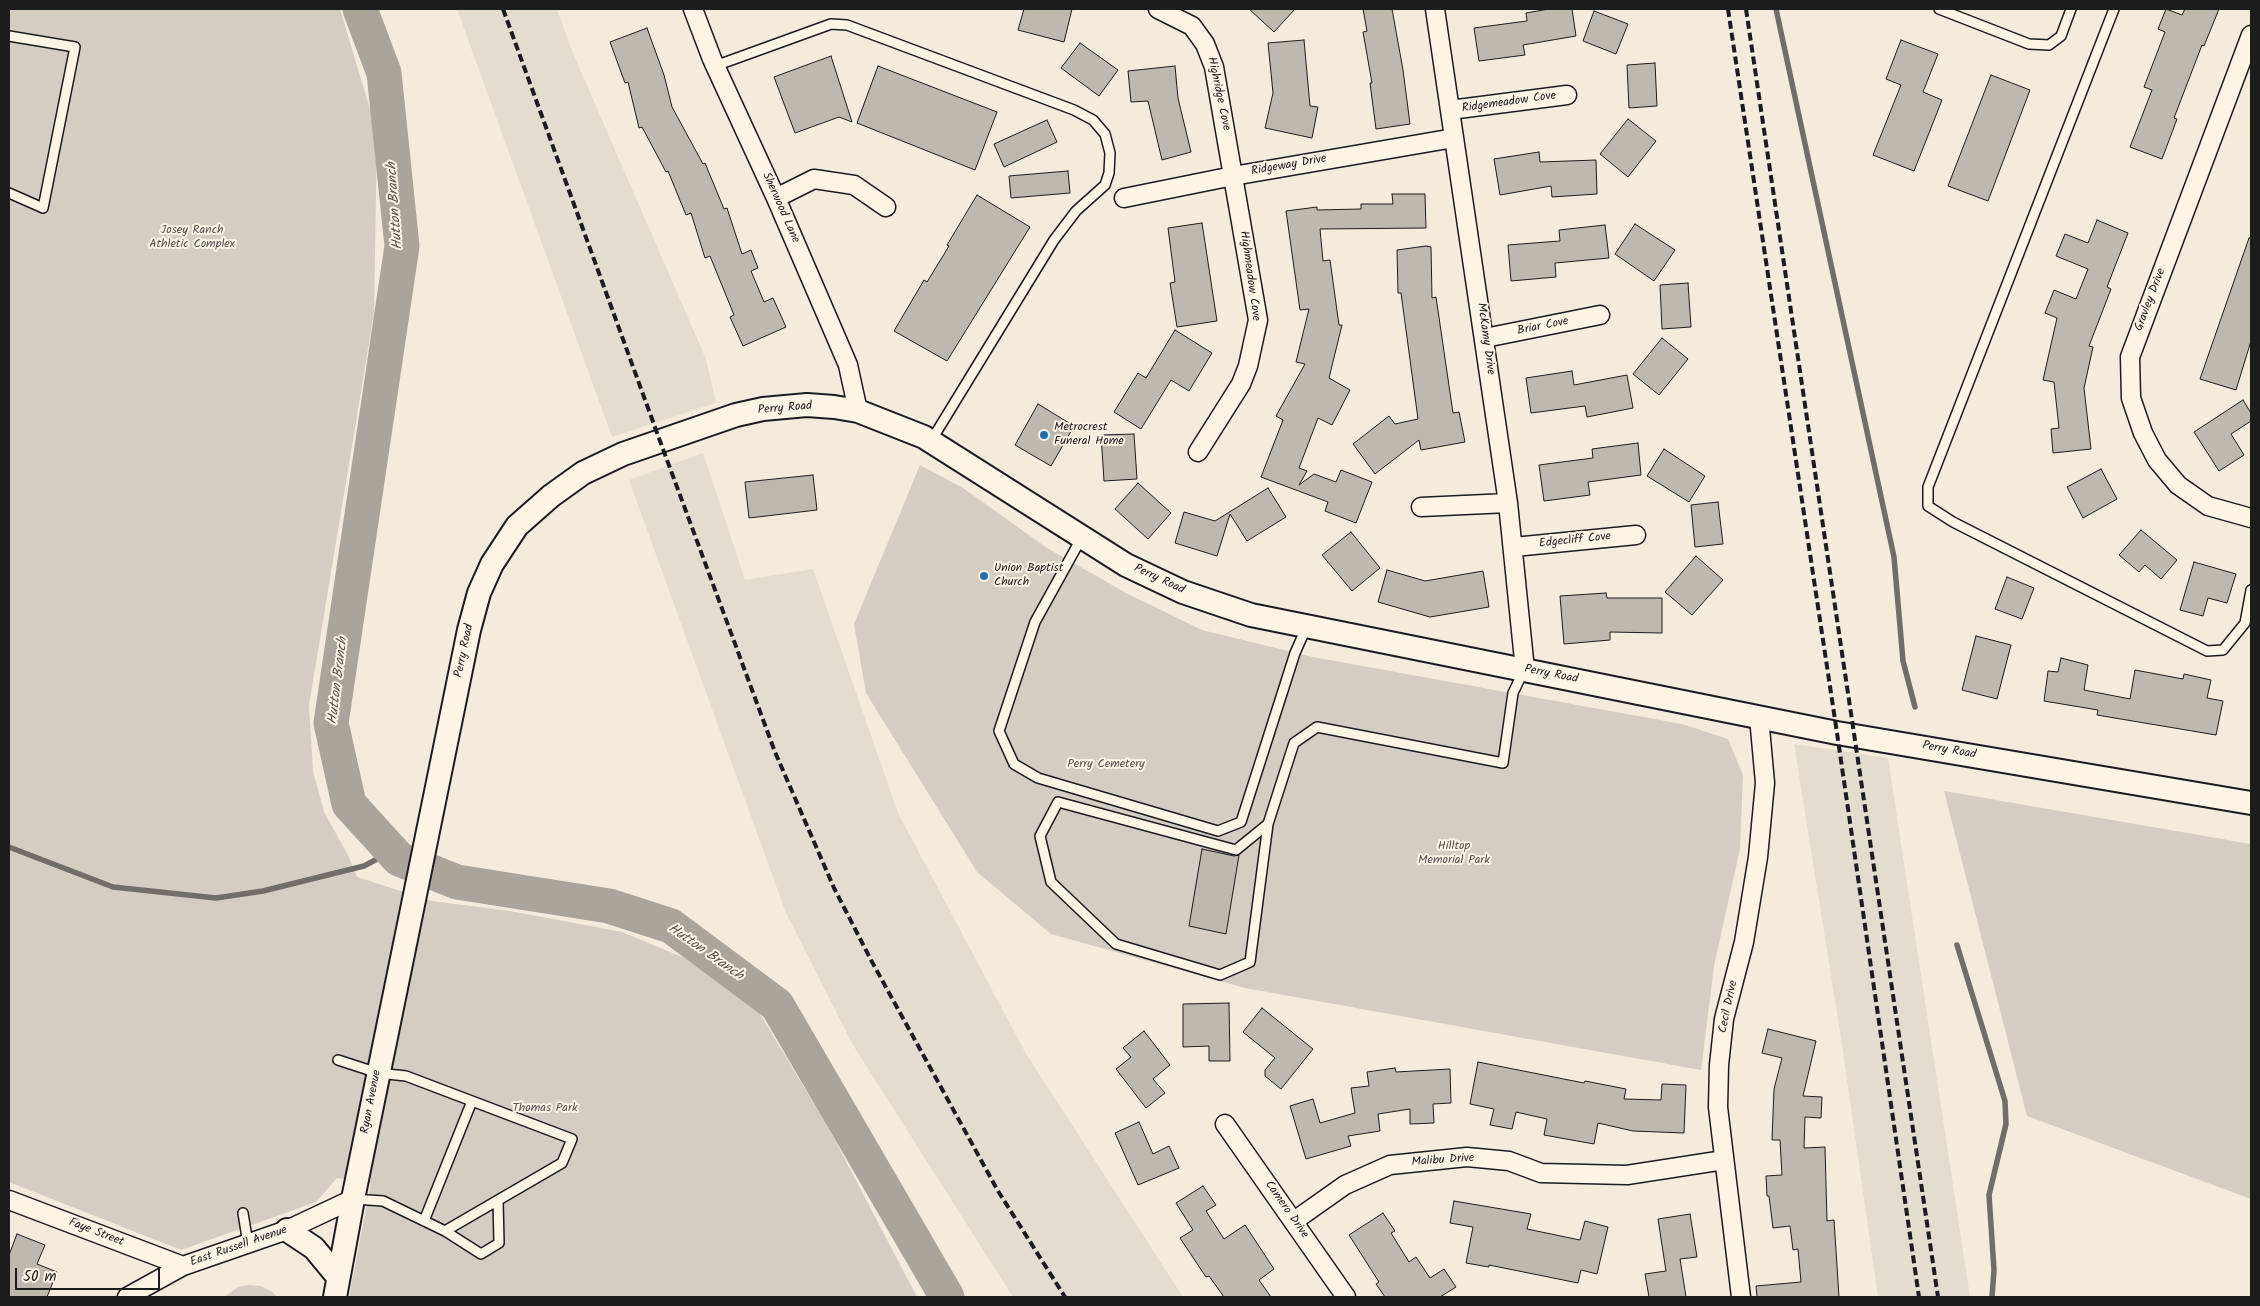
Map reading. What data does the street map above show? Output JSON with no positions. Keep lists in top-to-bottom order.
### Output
{
  "streets": {
    "street": [
      "Highridge Cove",
      "Ridgemeadow Cove",
      "Ridgeway Drive",
      "Sherwood Lane",
      "Highmeadow Cove",
      "Gravley Drive",
      "Briar Cove",
      "McKamy Drive",
      "Perry Road",
      "Edgecliff Cove",
      "Cecil Drive",
      "Ryan Avenue",
      "Malibu Drive",
      "Camero Drive",
      "Faye Street",
      "East Russell Avenue"
    ]
  },
  "crossings": [
    ["Highridge Cove", "Ridgeway Drive"],
    ["Highridge Cove", "Highmeadow Cove"],
    ["Ridgemeadow Cove", "McKamy Drive"],
    ["Ridgeway Drive", "Highmeadow Cove"],
    ["Ridgeway Drive", "McKamy Drive"],
    ["Sherwood Lane", "Perry Road"],
    ["Briar Cove", "McKamy Drive"],
    ["McKamy Drive", "Perry Road"],
    ["McKamy Drive", "Edgecliff Cove"],
    ["Perry Road", "Cecil Drive"],
    ["Perry Road", "Ryan Avenue"],
    ["Cecil Drive", "Malibu Drive"],
    ["Ryan Avenue", "East Russell Avenue"],
    ["Malibu Drive", "Camero Drive"],
    ["Faye Street", "East Russell Avenue"]
  ],
  "water": ["Hutton Branch"],
  "parks": [
    "Josey Ranch Athletic Complex",
    "Perry Cemetery",
    "Hilltop Memorial Park",
    "Thomas Park"
  ],
  "places": ["Metrocrest Funeral Home", "Union Baptist Church"],
  "scale_bar": "50 m"
}
